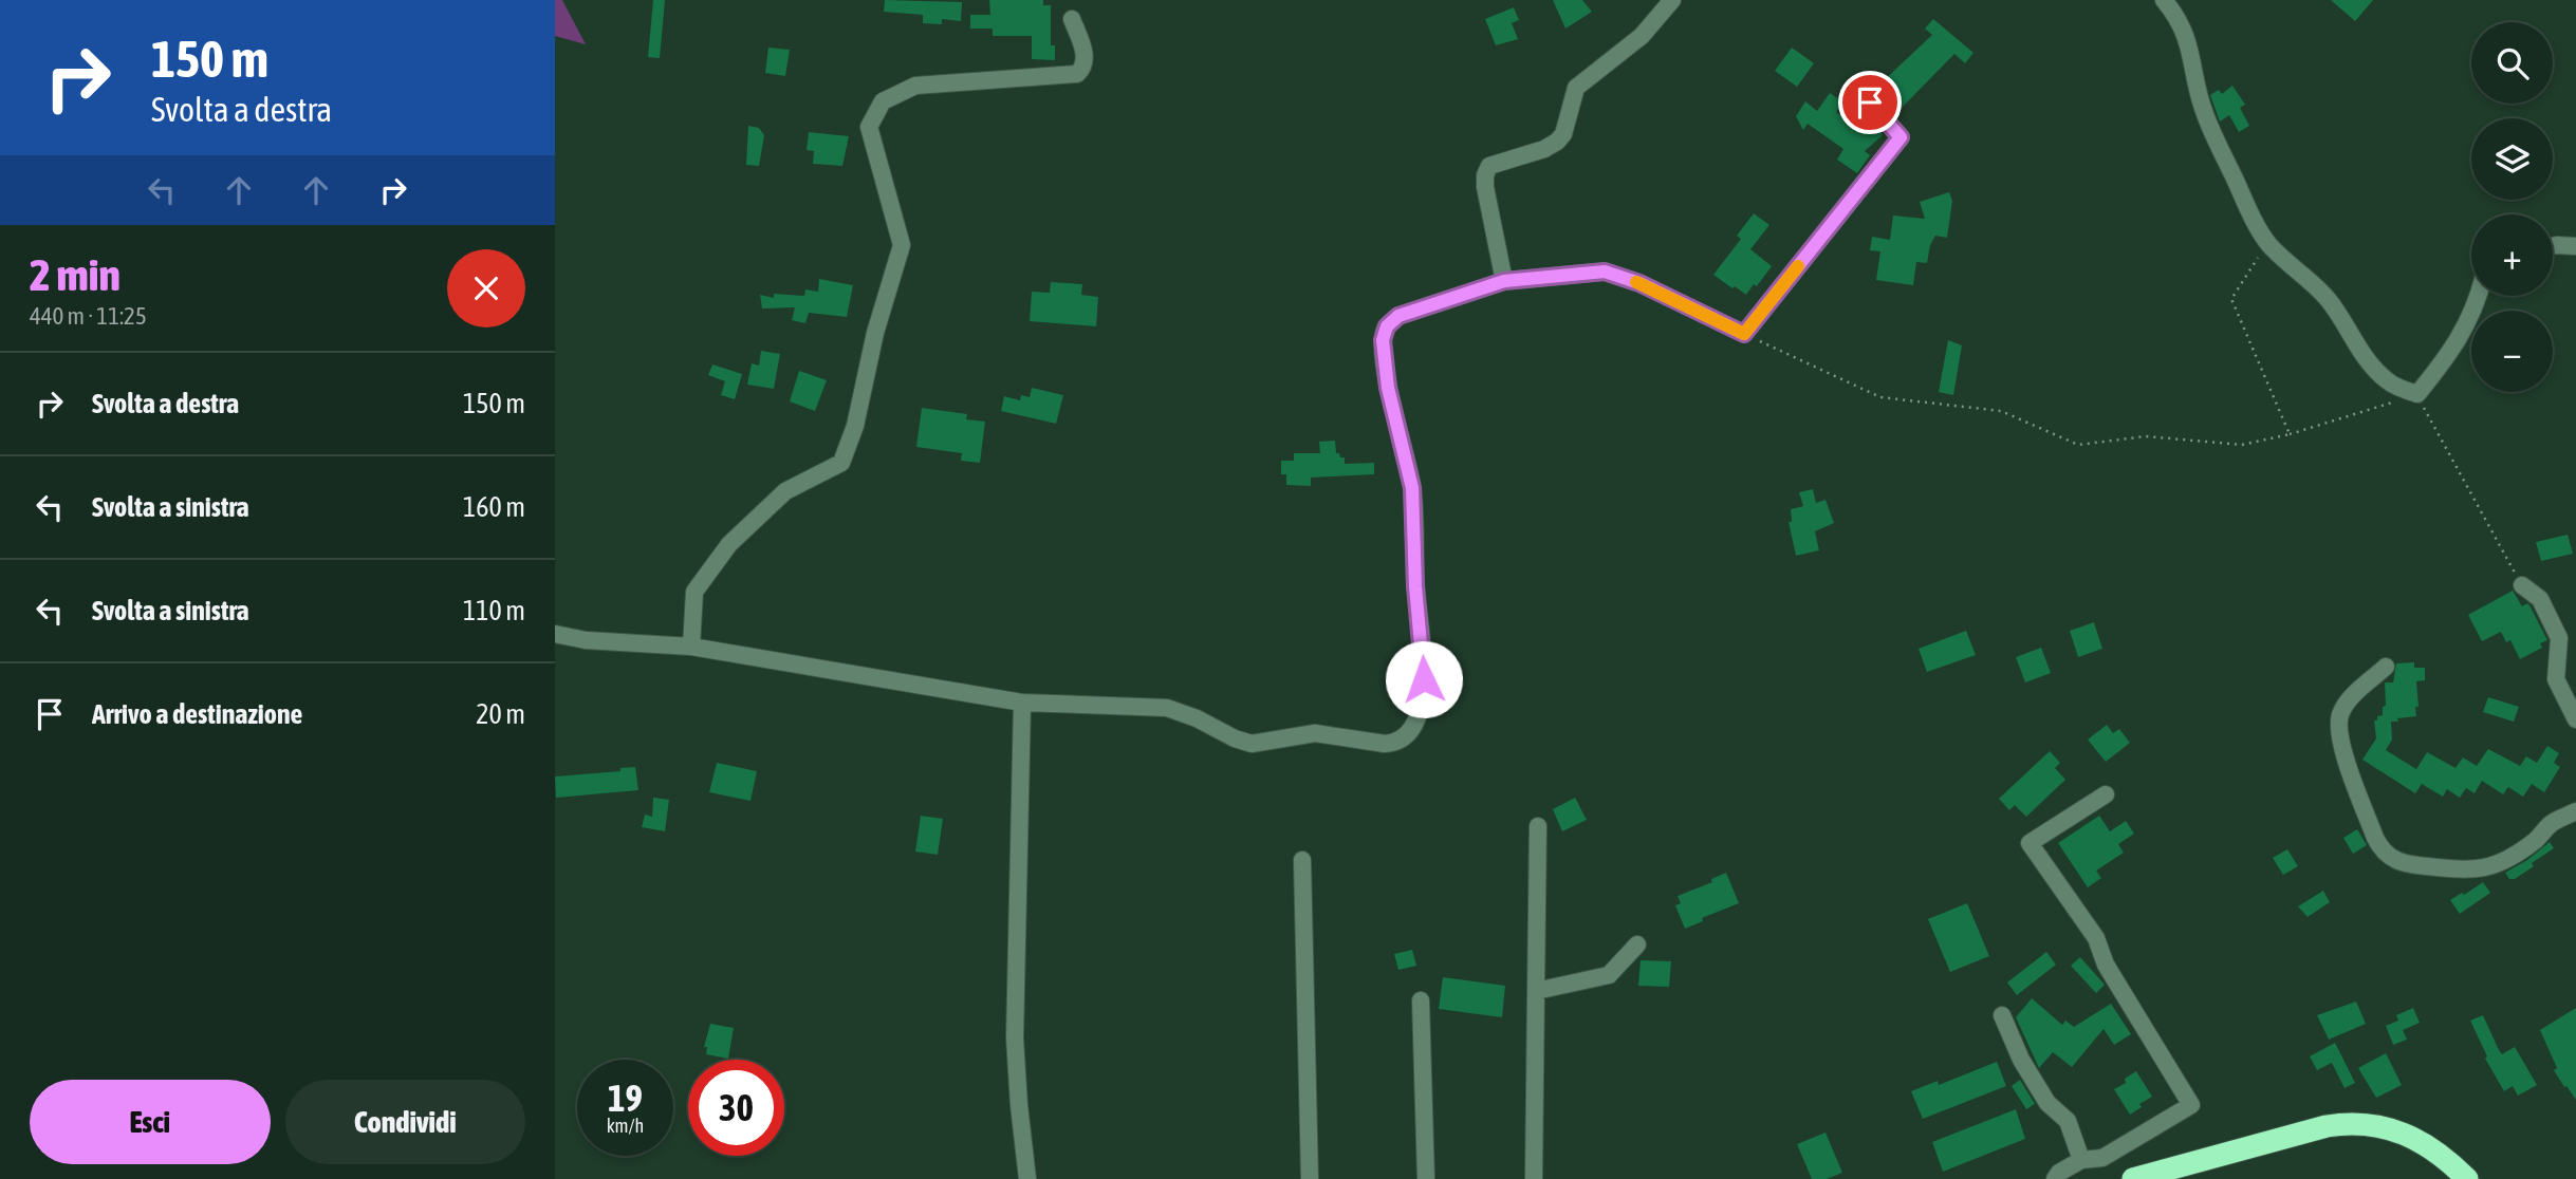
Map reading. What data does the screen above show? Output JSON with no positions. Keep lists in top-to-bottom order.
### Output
{
  "page": {
    "turn": ["150 m", "Svolta a destra"],
    "map_buttons": ["+", "−"],
    "heading": ["2 min", "440 m · 11:25"],
    "list": [
      {
        "name": "Svolta a destra",
        "value": "150 m"
      },
      {
        "name": "Svolta a sinistra",
        "value": "160 m"
      },
      {
        "name": "Svolta a sinistra",
        "value": "110 m"
      },
      {
        "name": "Arrivo a destinazione",
        "value": "20 m"
      }
    ],
    "speed": "19 km/h",
    "limit": "30",
    "buttons": ["Esci", "Condividi"]
  }
}
